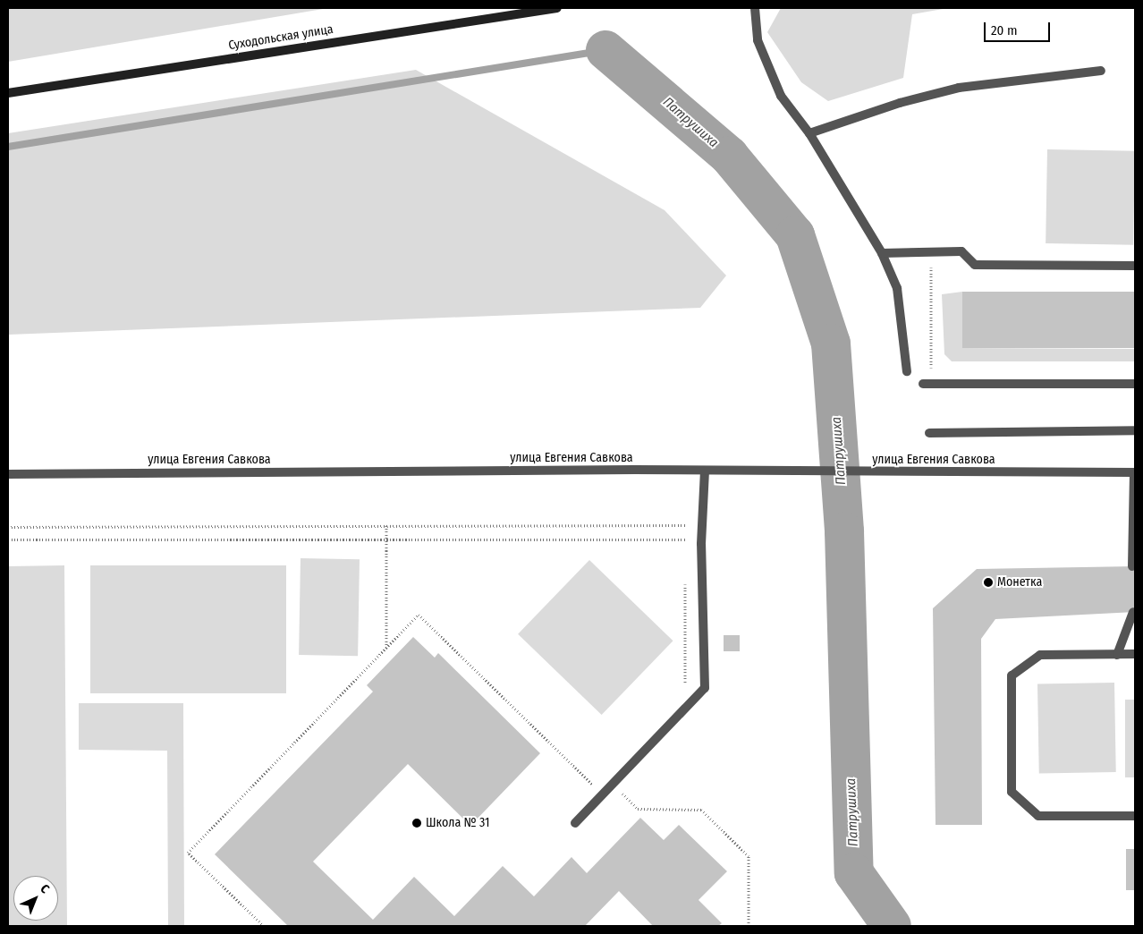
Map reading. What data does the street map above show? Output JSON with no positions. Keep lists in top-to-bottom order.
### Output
{
  "streets": {
    "main road": ["Суходольская улица"],
    "street": ["улица Евгения Савкова"]
  },
  "water": ["Патрушиха"],
  "places": ["Монетка", "Школа № 31"],
  "scale_bar": "20 m",
  "north": "top right"
}
